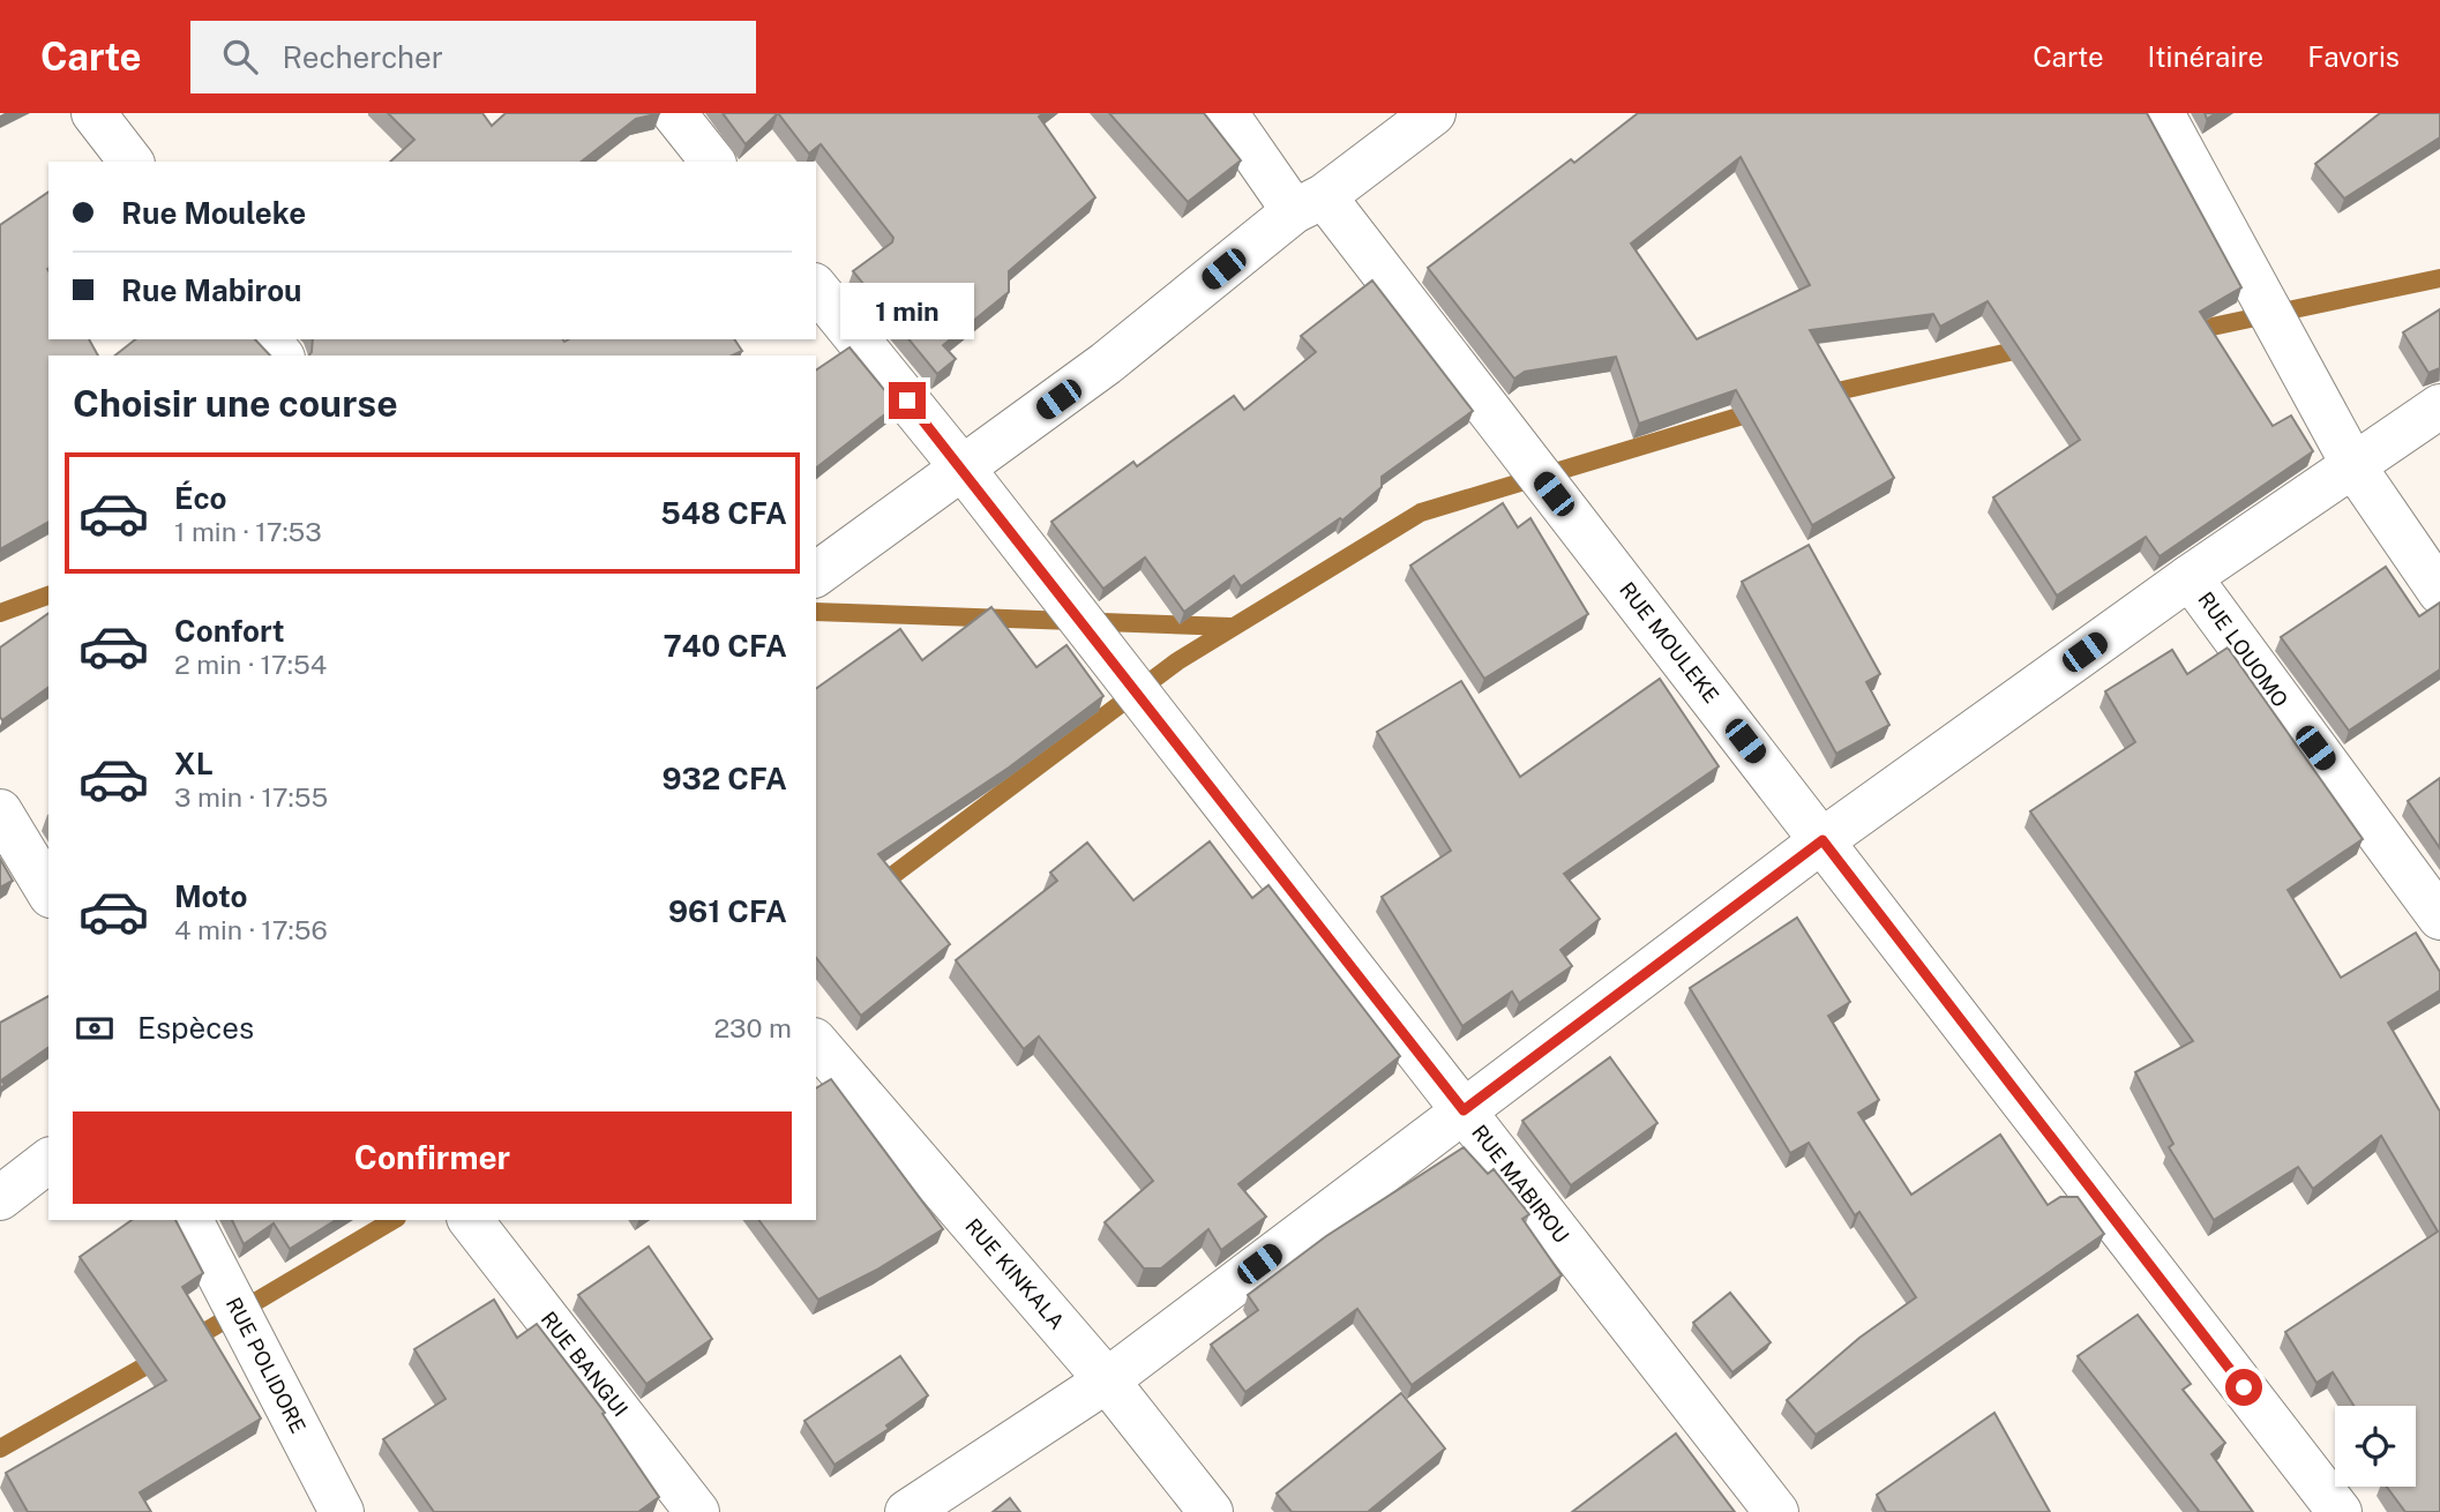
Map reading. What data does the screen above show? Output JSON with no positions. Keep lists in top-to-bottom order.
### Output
{
  "streets": {
    "street": [
      "RUE MOULEKE",
      "RUE LOUOMO",
      "RUE MABIROU",
      "RUE KINKALA",
      "RUE BANGUI",
      "RUE POLIDORE"
    ]
  },
  "page": {
    "header": "Carte",
    "search": "Rechercher",
    "nav": ["Carte", "Itinéraire", "Favoris"],
    "banner": ["Rue Mouleke", "Rue Mabirou"],
    "bubble": "1 min",
    "heading": "Choisir une course",
    "list": [
      {
        "name": "Éco",
        "note": "1 min · 17:53",
        "value": "548 CFA"
      },
      {
        "name": "Confort",
        "note": "2 min · 17:54",
        "value": "740 CFA"
      },
      {
        "name": "XL",
        "note": "3 min · 17:55",
        "value": "932 CFA"
      },
      {
        "name": "Moto",
        "note": "4 min · 17:56",
        "value": "961 CFA"
      }
    ],
    "pay": ["Espèces", "230 m"],
    "buttons": "Confirmer"
  }
}
